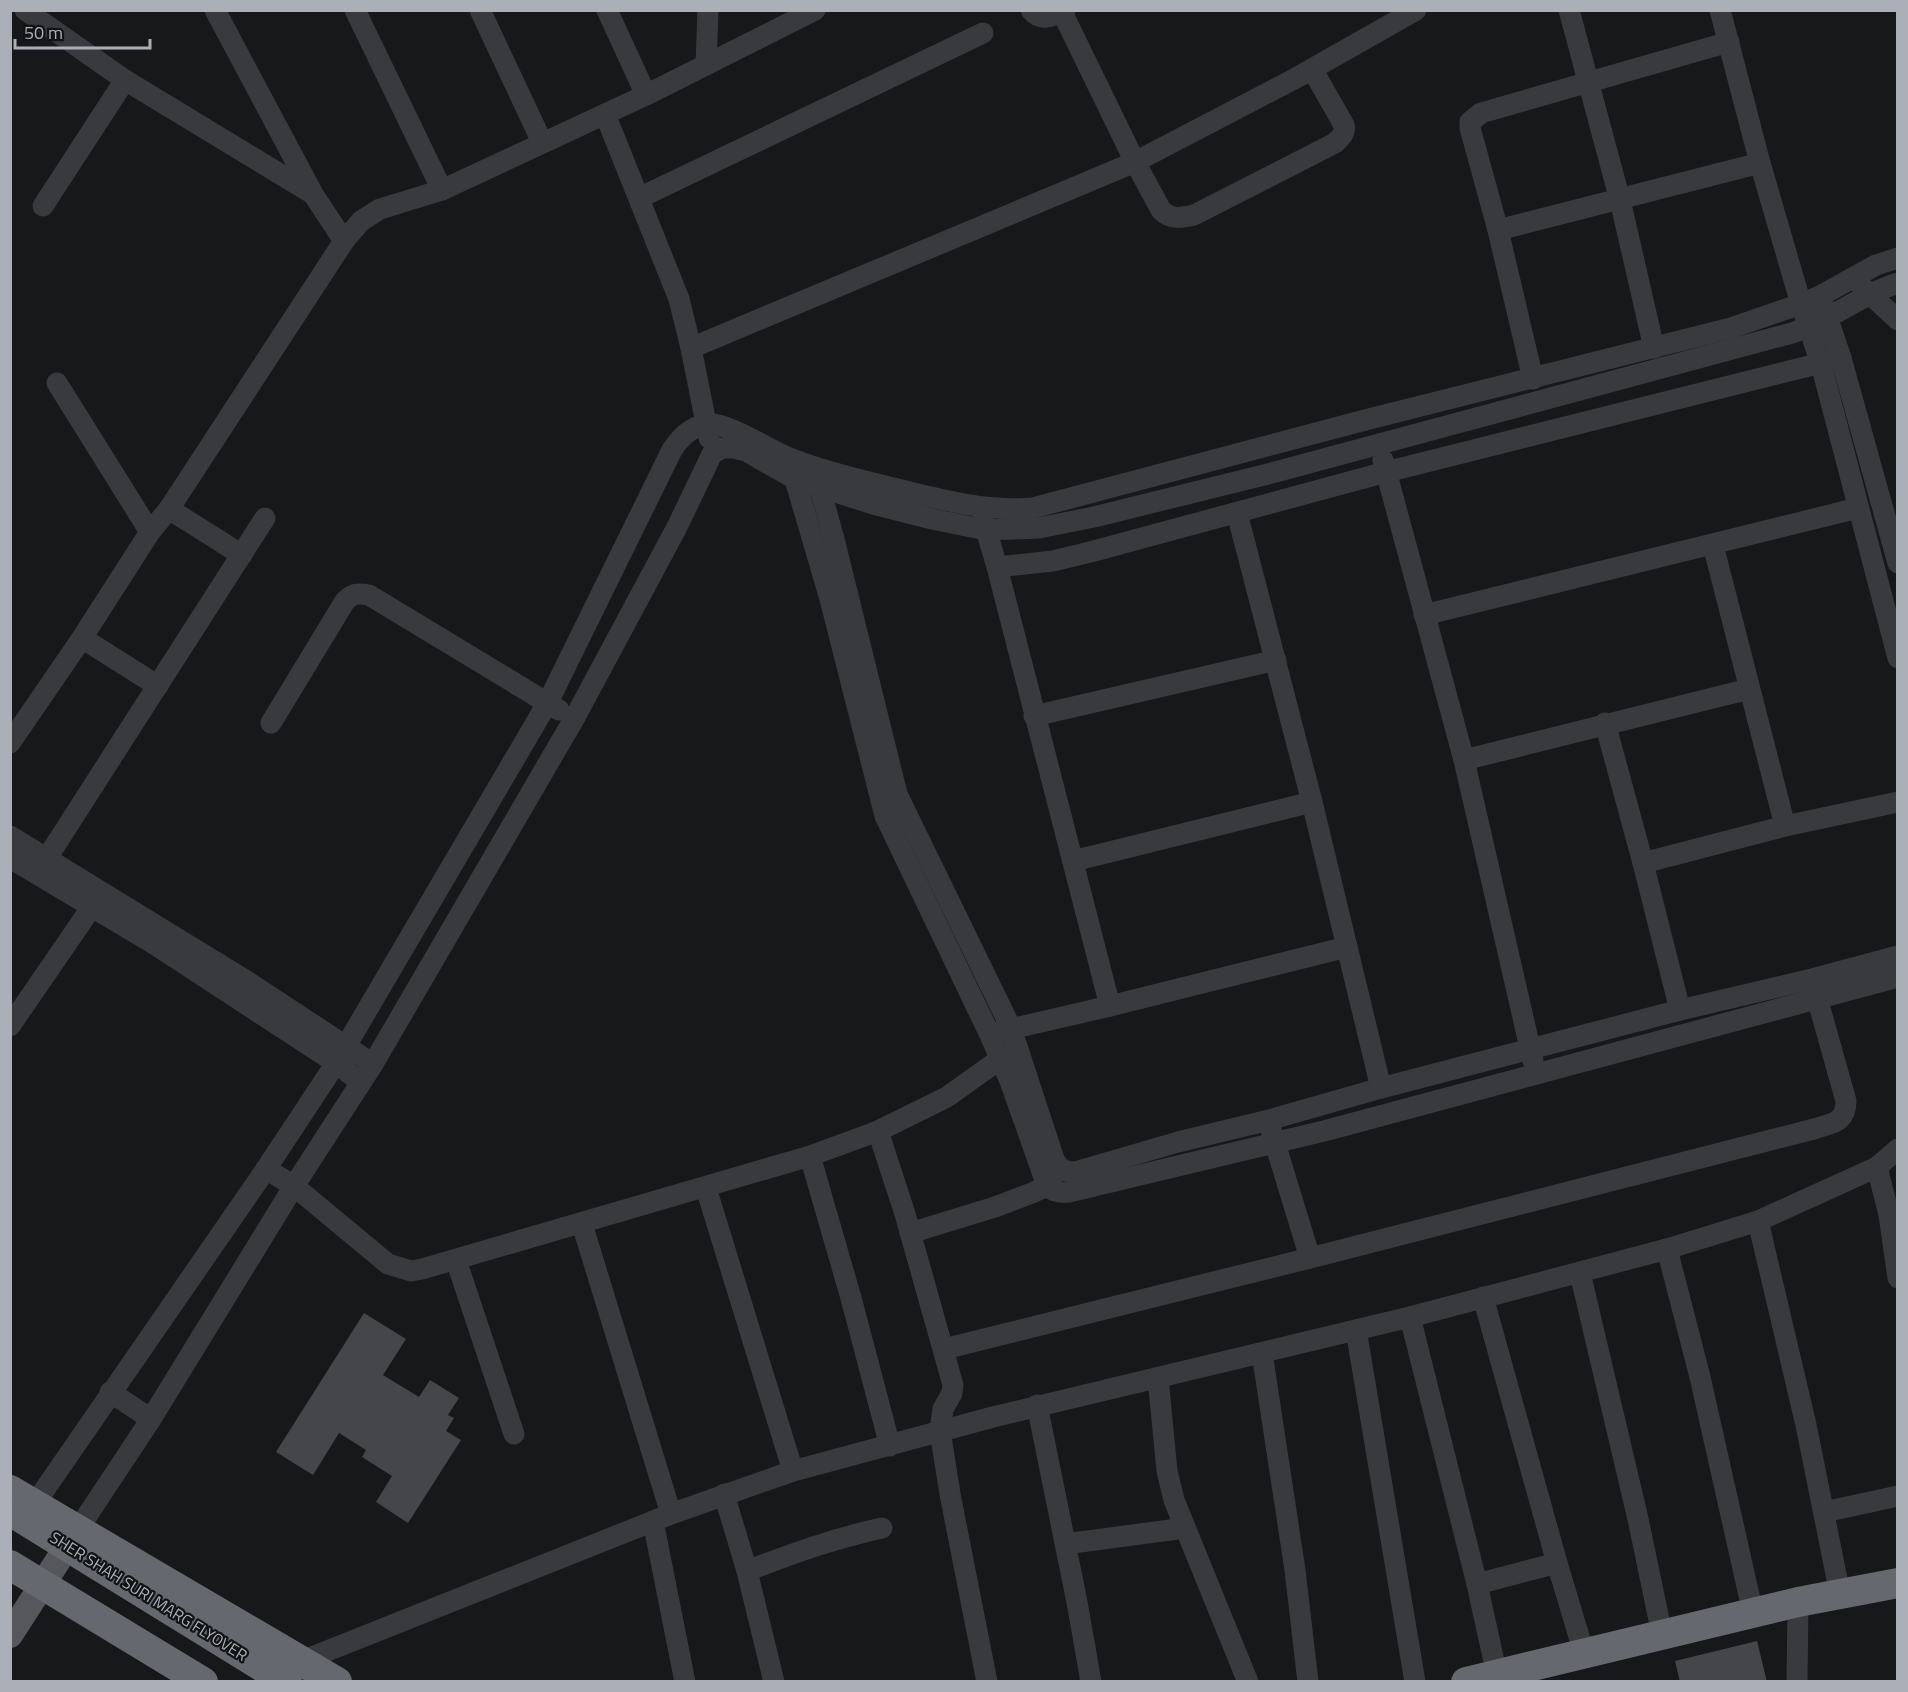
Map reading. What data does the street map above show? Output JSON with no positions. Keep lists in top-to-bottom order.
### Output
{
  "streets": {
    "highway": ["SHER SHAH SURI MARG FLYOVER"]
  },
  "scale_bar": "50 m"
}
